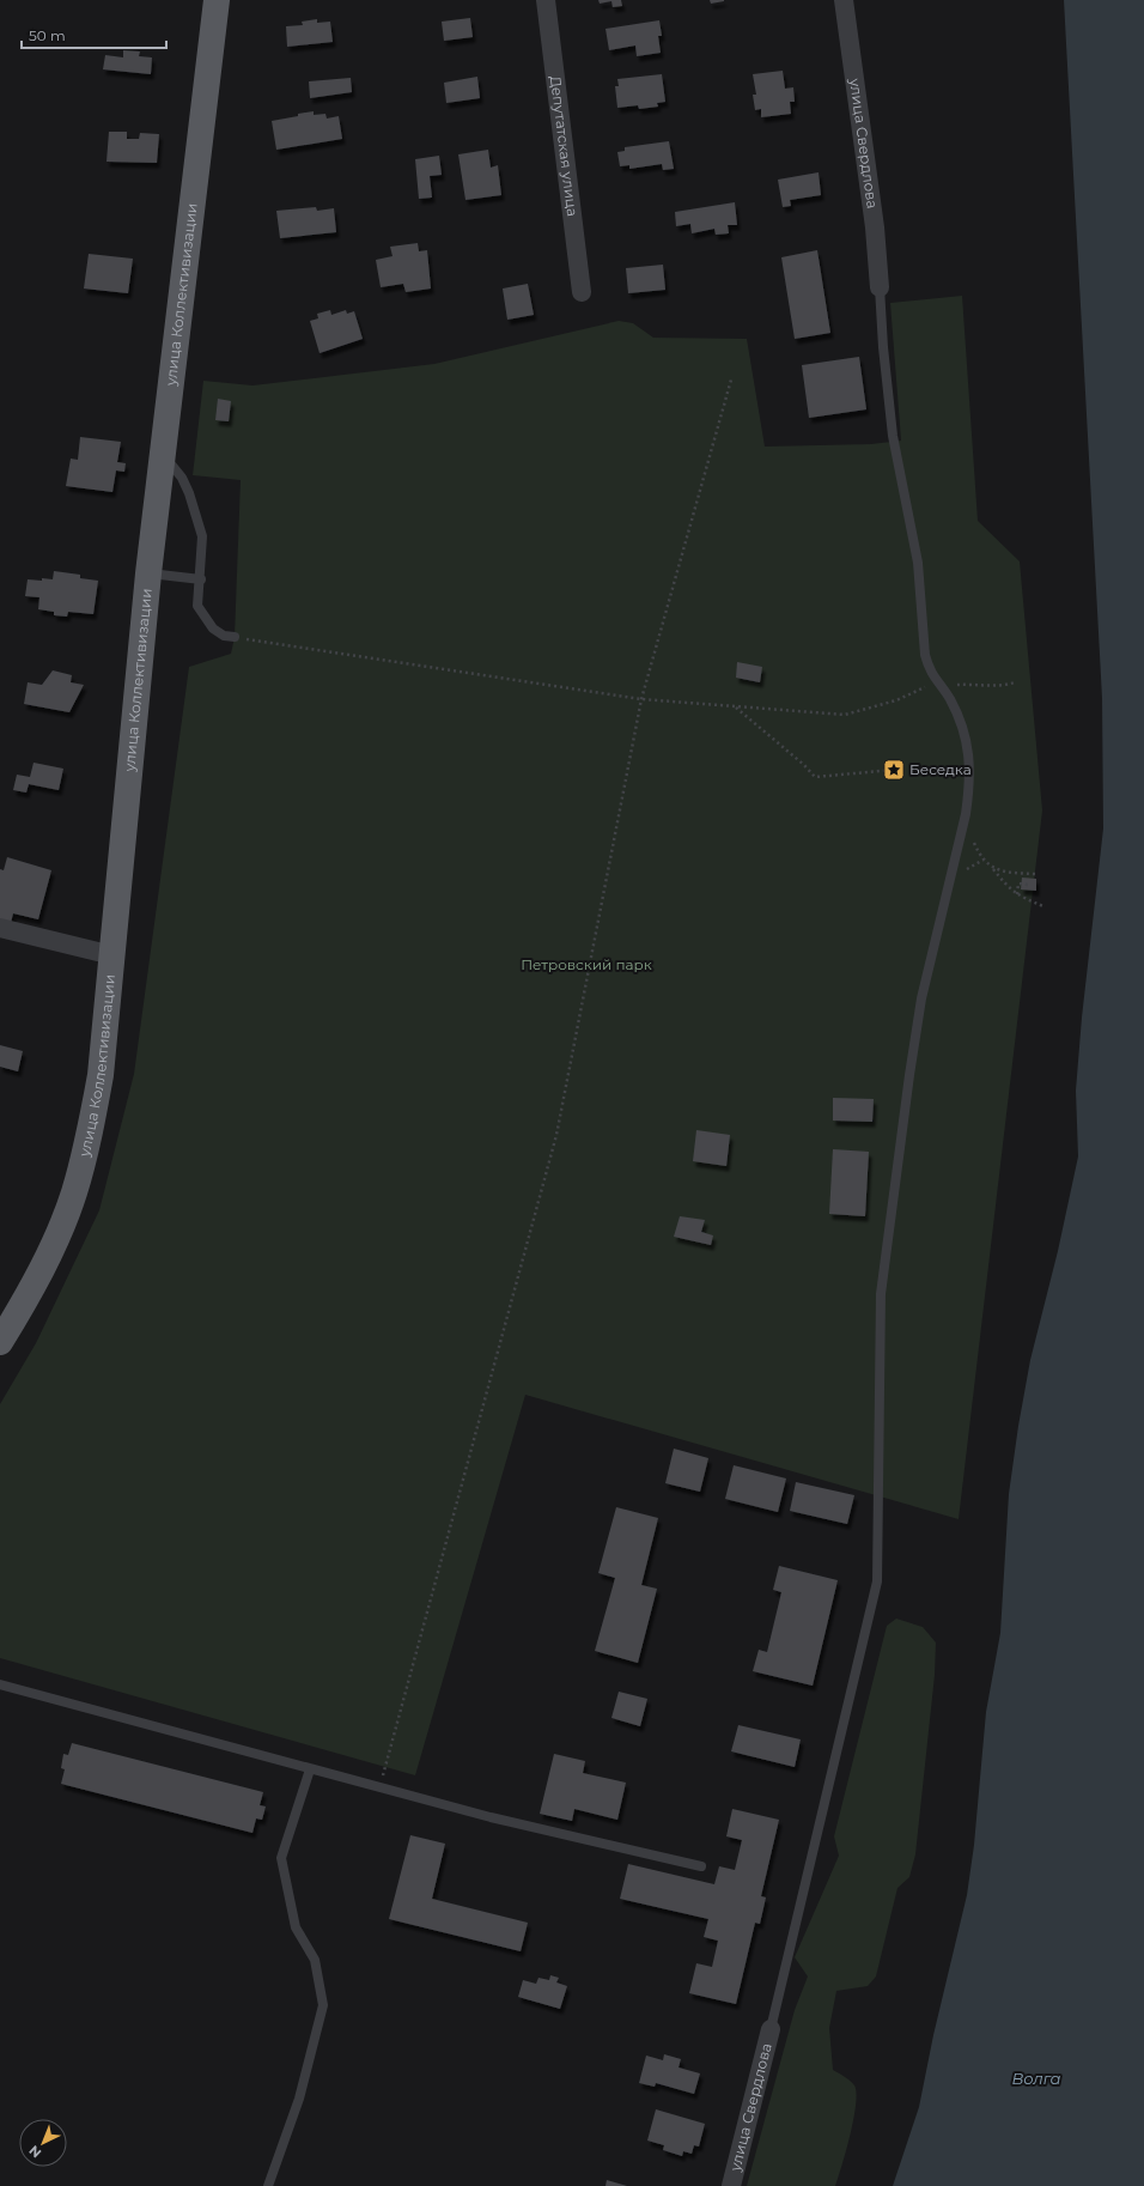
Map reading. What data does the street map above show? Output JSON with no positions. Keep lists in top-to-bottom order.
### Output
{
  "streets": {
    "main road": ["улица Коллективизации"],
    "street": ["улица Свердлова", "Депутатская улица"]
  },
  "water": ["Волга"],
  "parks": ["Петровский парк"],
  "places": {
    "place": ["Беседка"]
  },
  "scale_bar": "50 m",
  "north": "bottom left"
}
